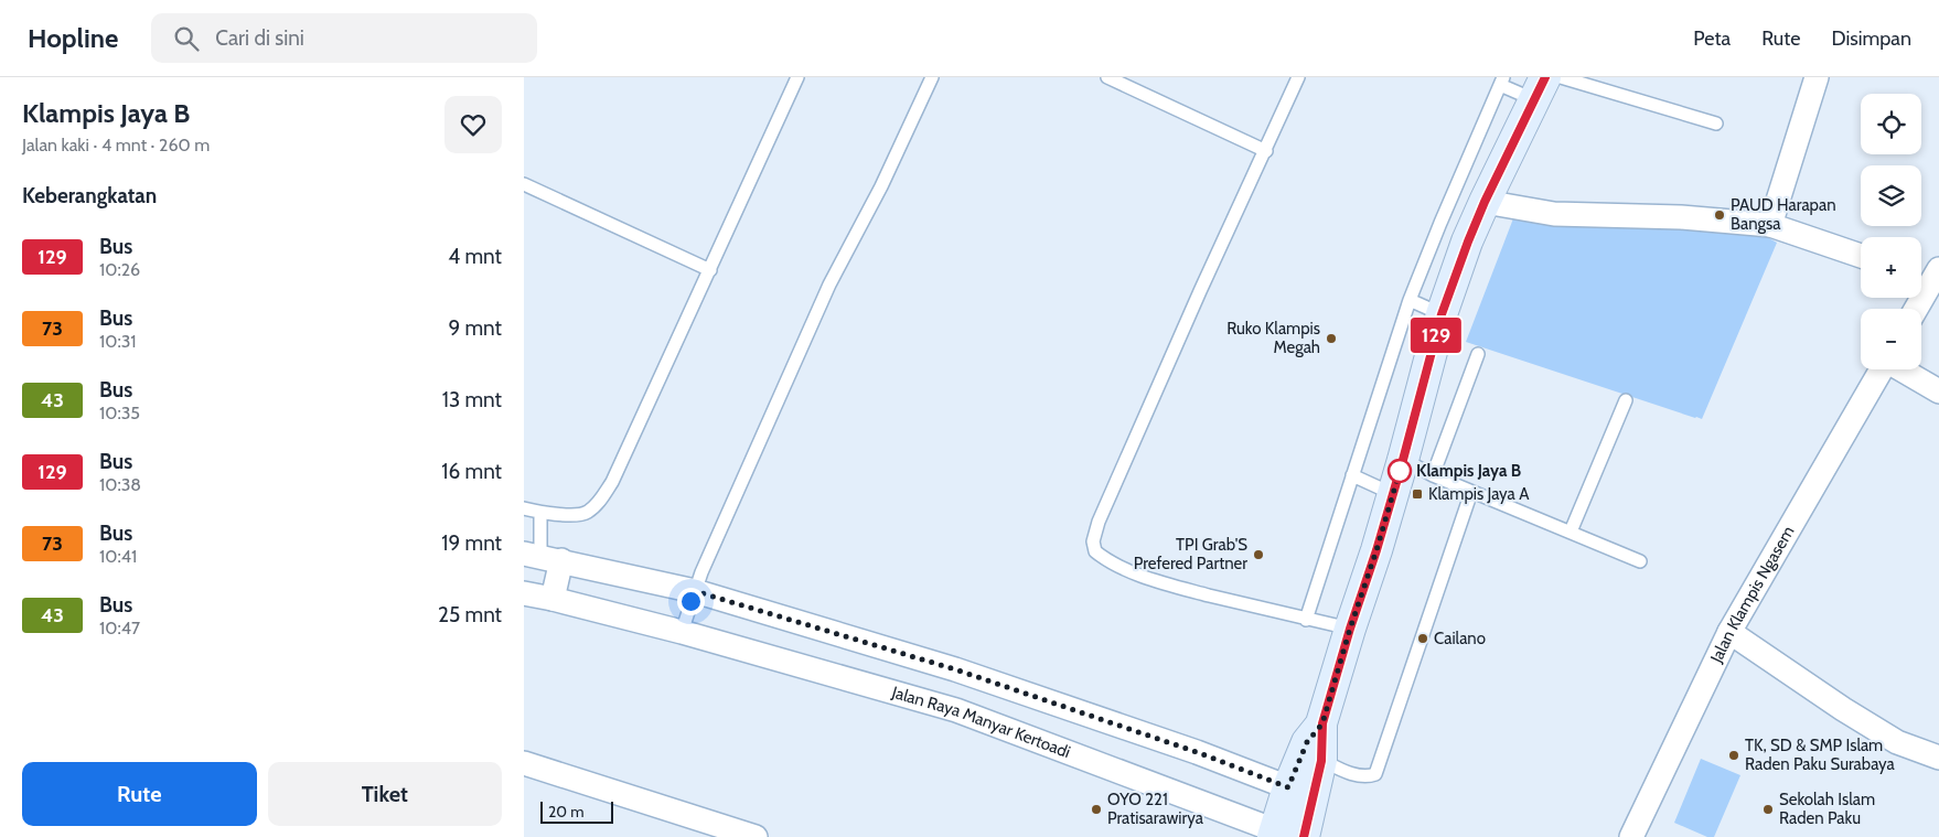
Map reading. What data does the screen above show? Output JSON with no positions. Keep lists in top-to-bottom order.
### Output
{
  "streets": {
    "street": ["Jalan Klampis Ngasem", "Jalan Raya Manyar Kertoadi"]
  },
  "places": {
    "other": [
      "PAUD Harapan Bangsa",
      "Ruko Klampis Megah",
      "Klampis Jaya B",
      "TPI Grab'S Prefered Partner",
      "Cailano",
      "TK, SD & SMP Islam Raden Paku Surabaya",
      "OYO 221 Pratisarawirya",
      "Sekolah Islam Raden Paku"
    ],
    "transit": ["Klampis Jaya A"]
  },
  "lines": ["bus line 129"],
  "scale_bar": "20 m",
  "page": {
    "header": "Hopline",
    "search": "Cari di sini",
    "nav": ["Peta", "Rute", "Disimpan"],
    "heading": [
      ["Klampis Jaya B", "Jalan kaki · 4 mnt · 260 m"],
      "Keberangkatan"
    ],
    "on_map": "129",
    "map_buttons": ["+", "−"],
    "list": [
      {
        "mark": "129",
        "name": "Bus",
        "note": "10:26",
        "value": "4 mnt"
      },
      {
        "mark": "73",
        "name": "Bus",
        "note": "10:31",
        "value": "9 mnt"
      },
      {
        "mark": "43",
        "name": "Bus",
        "note": "10:35",
        "value": "13 mnt"
      },
      {
        "mark": "129",
        "name": "Bus",
        "note": "10:38",
        "value": "16 mnt"
      },
      {
        "mark": "73",
        "name": "Bus",
        "note": "10:41",
        "value": "19 mnt"
      },
      {
        "mark": "43",
        "name": "Bus",
        "note": "10:47",
        "value": "25 mnt"
      }
    ],
    "buttons": ["Rute", "Tiket"],
    "scale": "20 m"
  }
}
